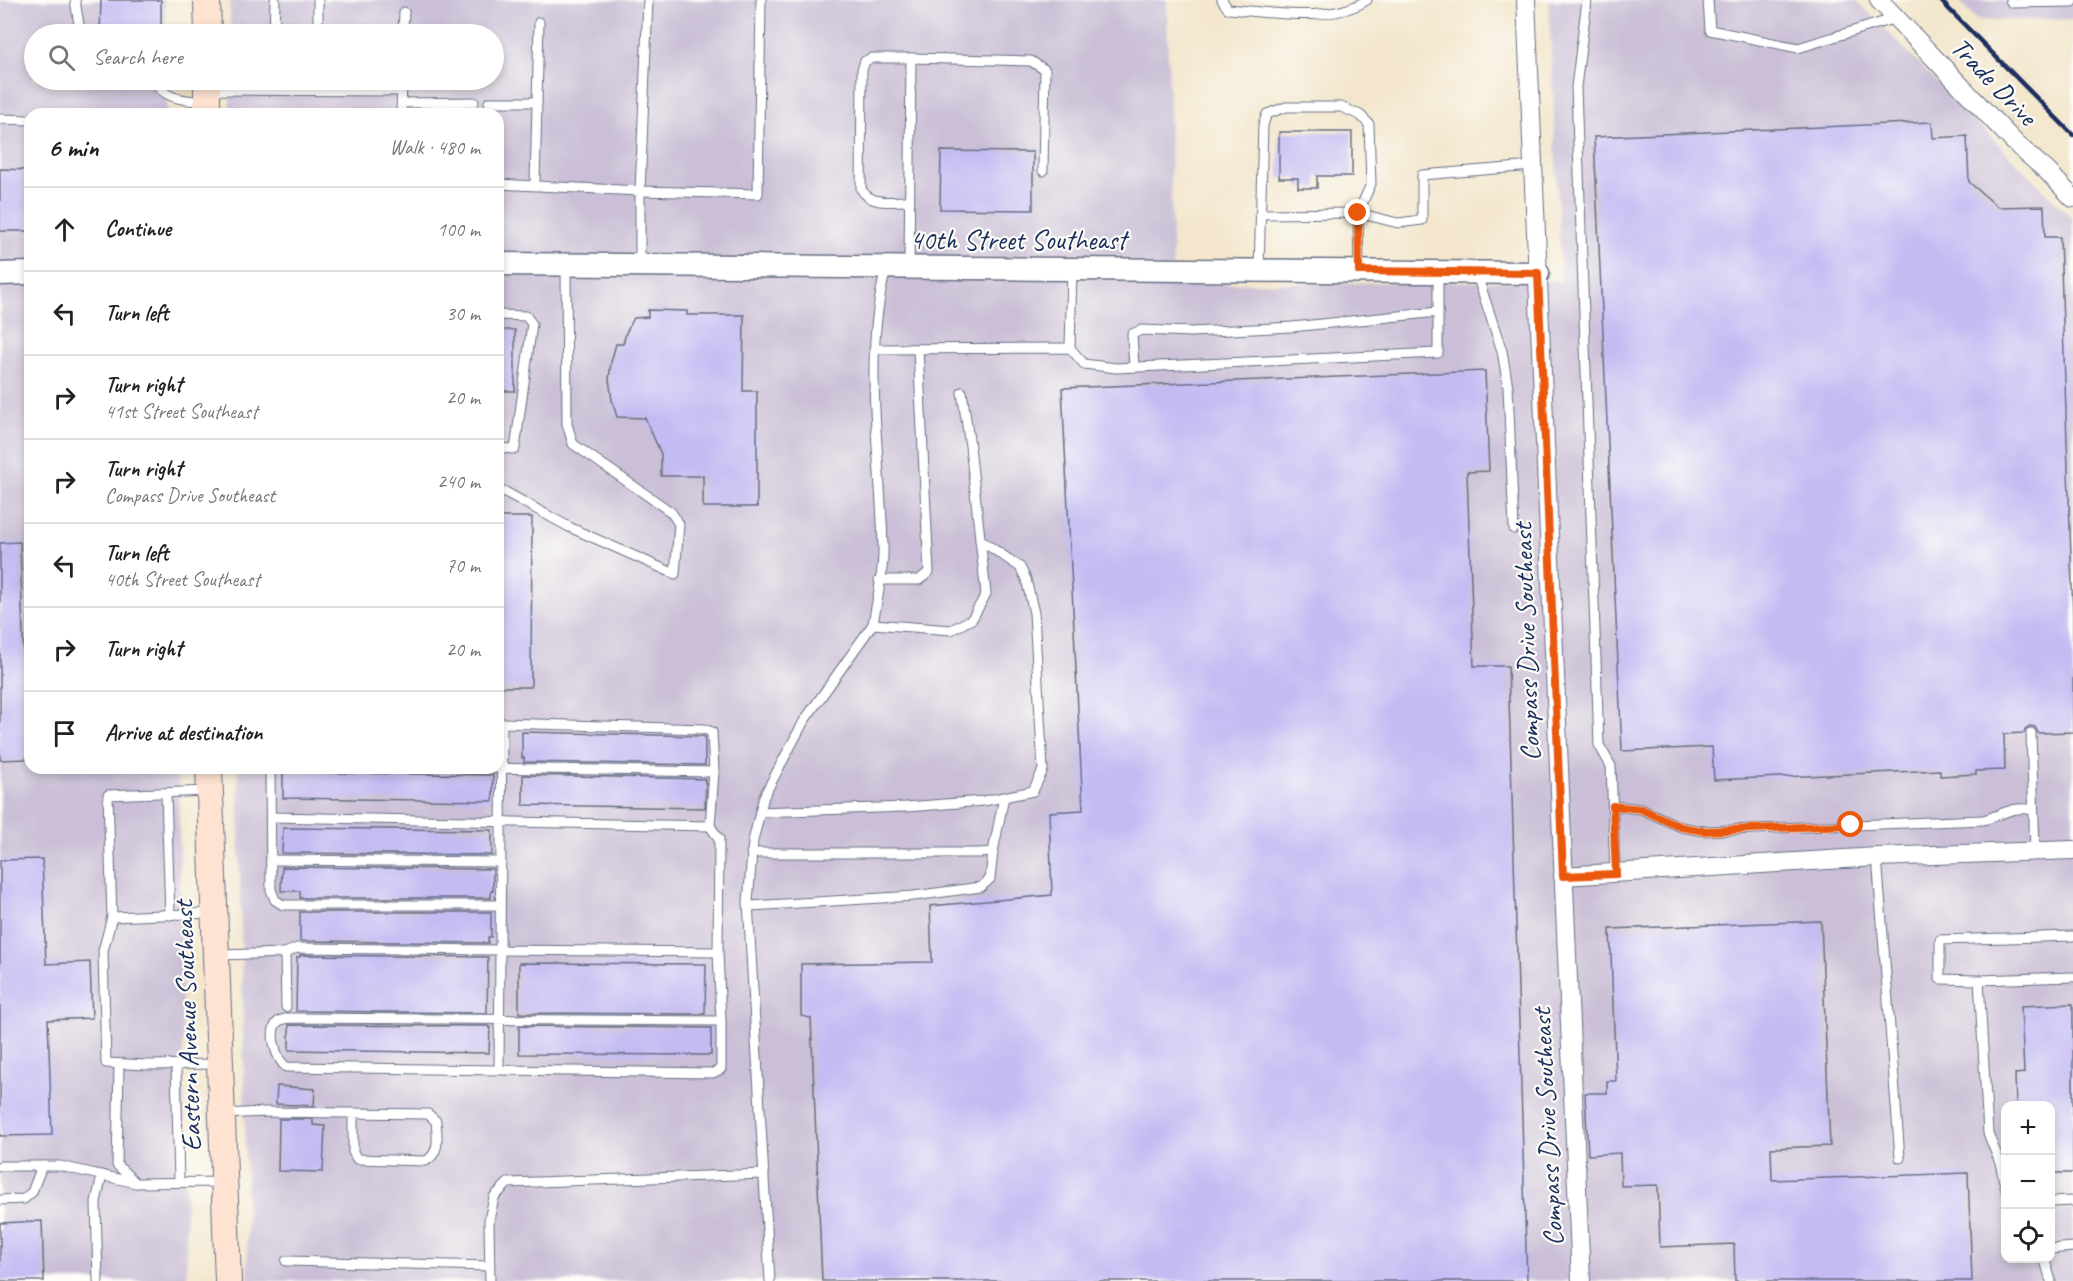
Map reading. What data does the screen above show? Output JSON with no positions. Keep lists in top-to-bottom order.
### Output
{
  "streets": {
    "main road": ["Eastern Avenue Southeast"],
    "street": ["Trade Drive", "40th Street Southeast", "Compass Drive Southeast"]
  },
  "crossings": [
    ["40th Street Southeast", "Compass Drive Southeast"]
  ],
  "page": {
    "search": "Search here",
    "heading": ["6 min", "Walk · 480 m"],
    "list": [
      ["Continue", "100 m"],
      ["Turn left", "30 m"],
      ["Turn right", "41st Street Southeast", "20 m"],
      ["Turn right", "Compass Drive Southeast", "240 m"],
      ["Turn left", "40th Street Southeast", "70 m"],
      ["Turn right", "20 m"],
      "Arrive at destination"
    ],
    "map_buttons": ["+", "−"]
  }
}
